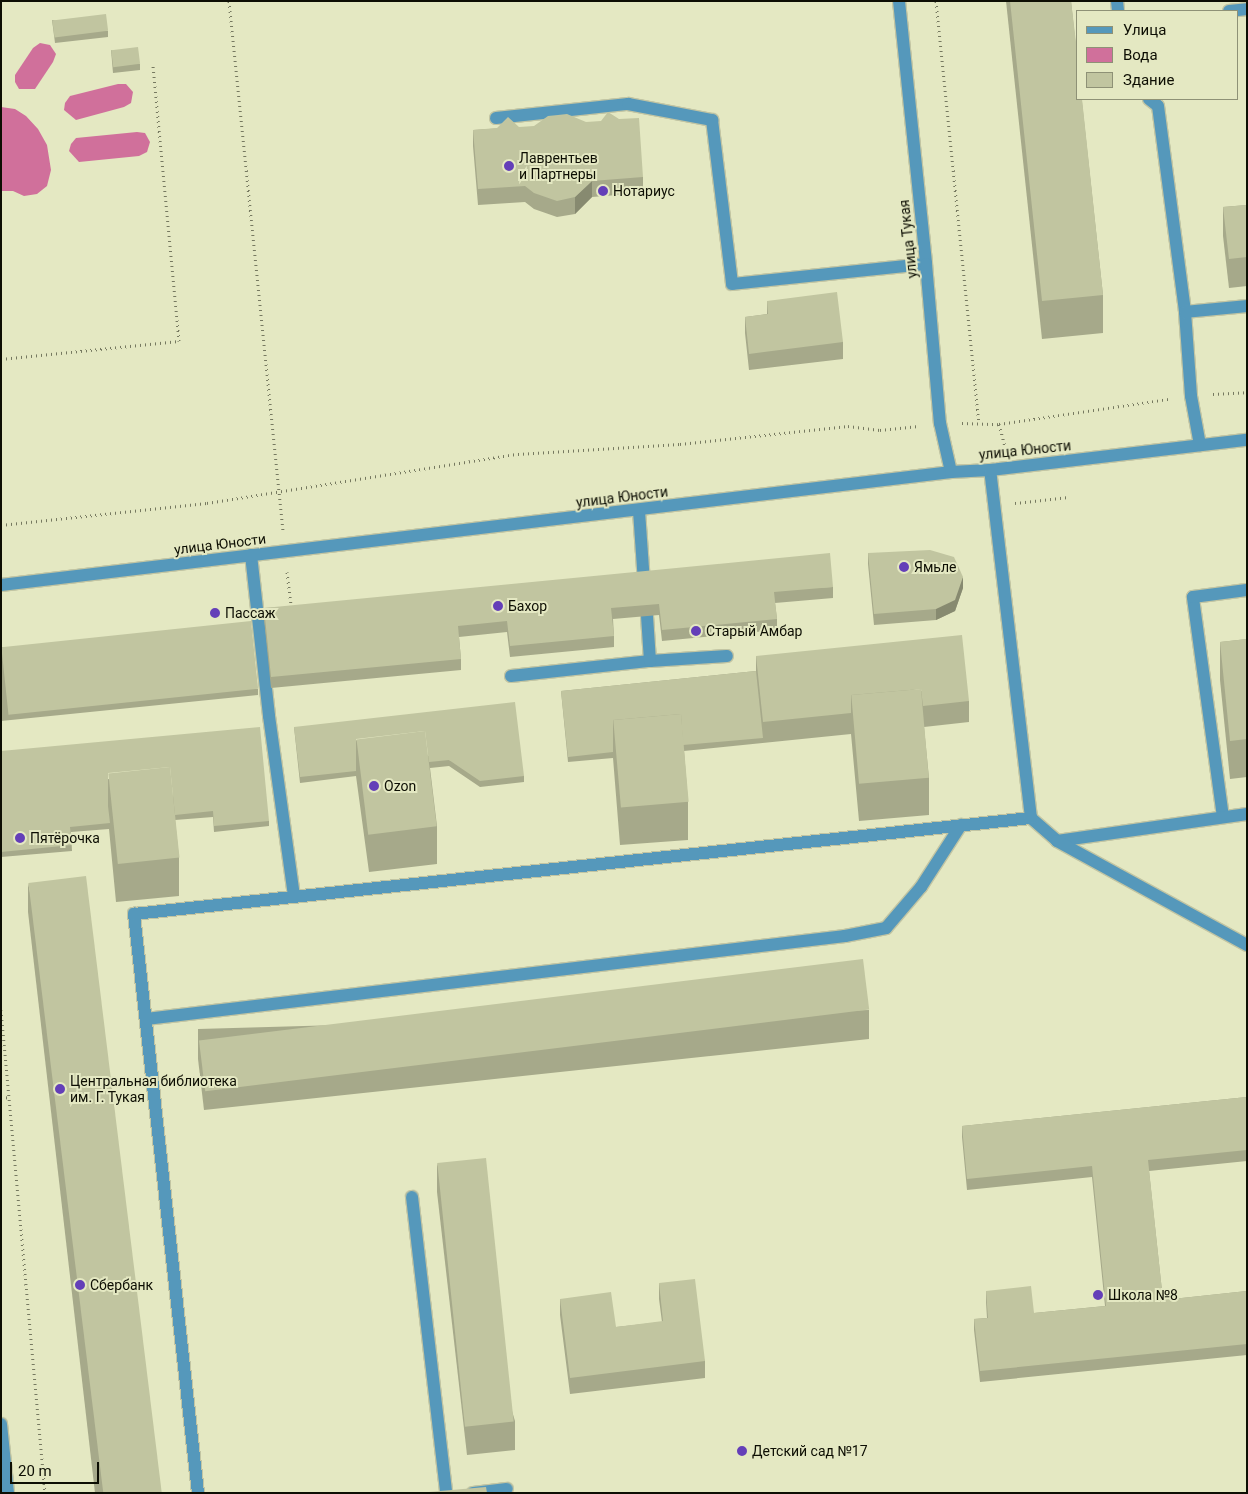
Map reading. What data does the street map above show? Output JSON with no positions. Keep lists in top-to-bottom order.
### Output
{
  "streets": {
    "street": ["улица Тукая", "улица Юности"]
  },
  "crossings": [
    ["улица Тукая", "улица Юности"]
  ],
  "places": [
    "Лаврентьев и Партнеры",
    "Нотариус",
    "Ямьле",
    "Бахор",
    "Пассаж",
    "Старый Амбар",
    "Ozon",
    "Пятёрочка",
    "Центральная библиотека им. Г. Тукая",
    "Сбербанк",
    "Школа №8",
    "Детский сад №17"
  ],
  "legend": ["Улица", "Вода", "Здание"],
  "scale_bar": "20 m"
}
